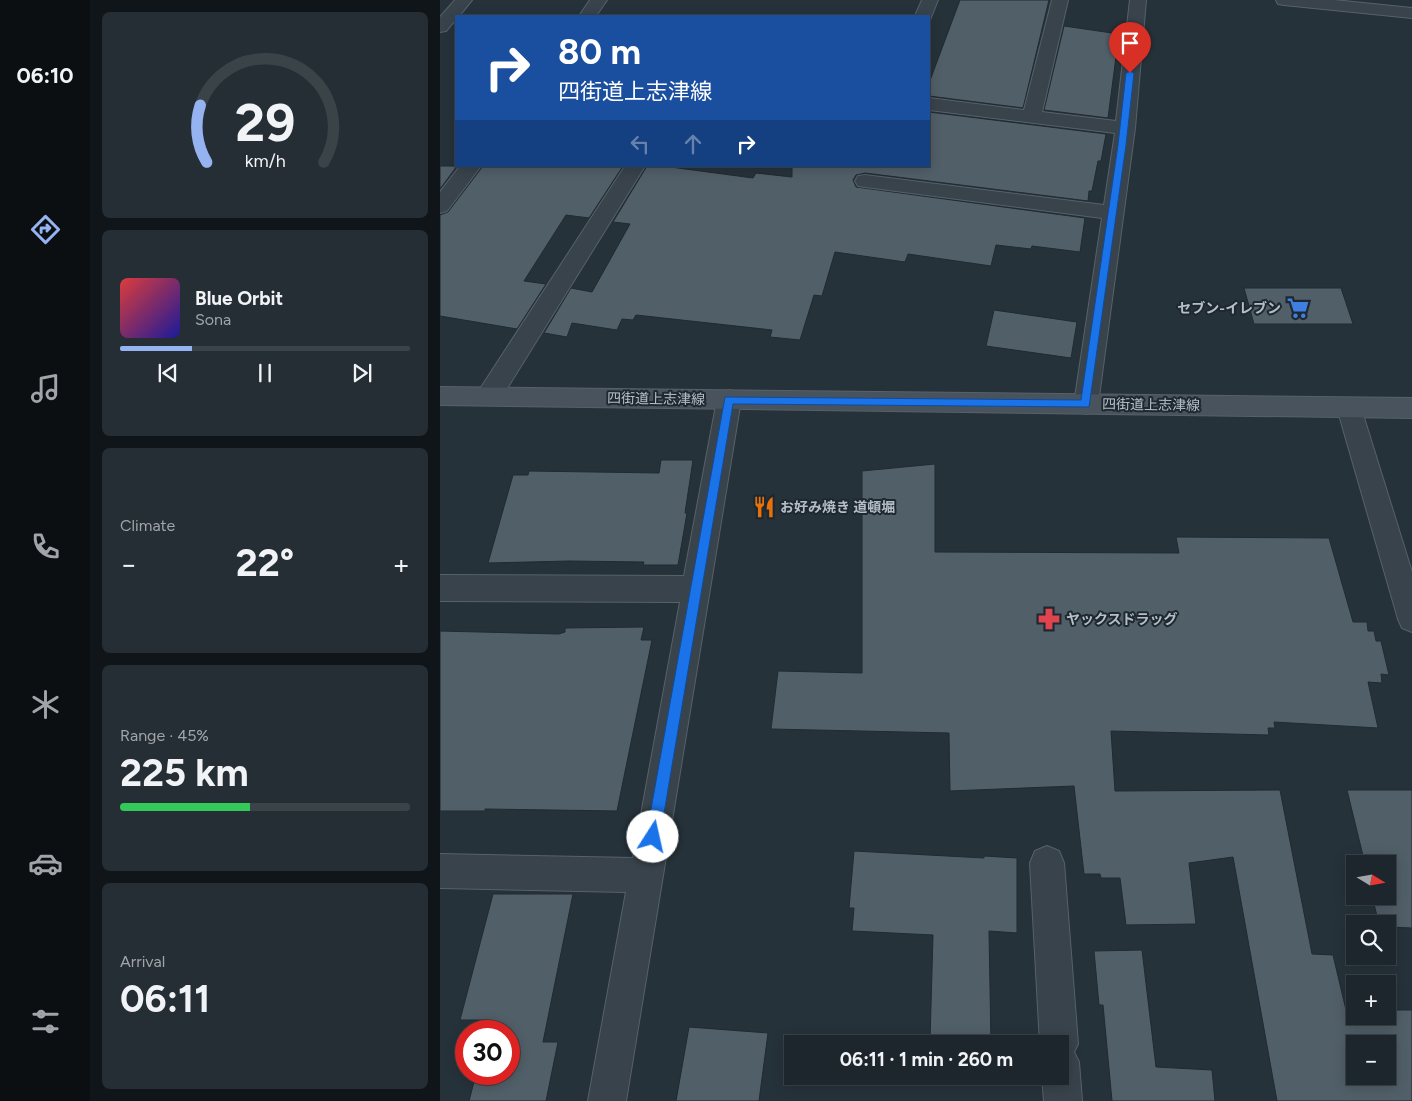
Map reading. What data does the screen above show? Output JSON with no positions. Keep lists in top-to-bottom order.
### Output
{
  "streets": {
    "main road": ["四街道上志津線"]
  },
  "places": {
    "supermarket": ["セブン-イレブン"],
    "restaurant": ["お好み焼き 道頓堀"],
    "pharmacy": ["ヤックスドラッグ"]
  },
  "north": "right",
  "page": {
    "tabs": "06:10",
    "turn": ["80 m", "四街道上志津線"],
    "song": ["Blue Orbit", "Sona"],
    "tile": [
      "Climate",
      ["Range · 45%", "225 km"],
      ["Arrival", "06:11"]
    ],
    "heat": ["−", "22°", "+"],
    "map_buttons": ["+", "−"],
    "limit": "30",
    "trip": "06:11 · 1 min · 260 m",
    "gauge": ["29", "km/h"]
  }
}
